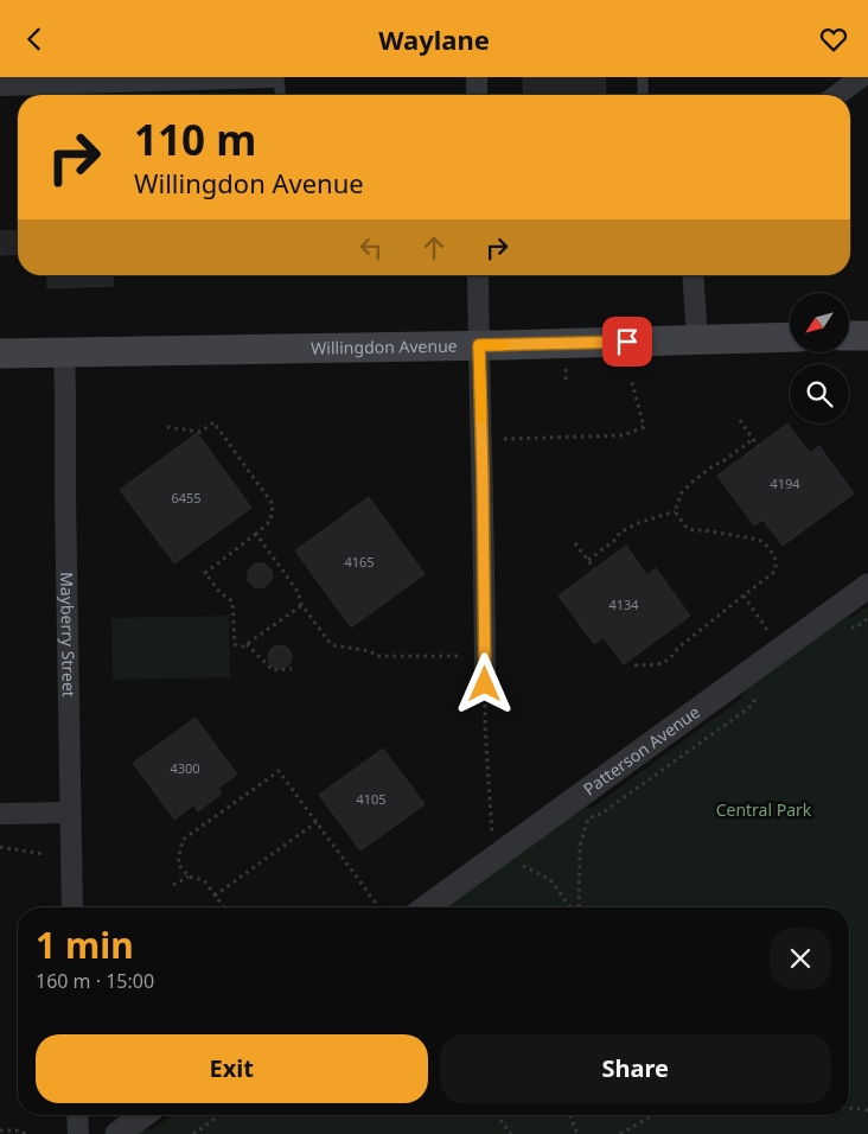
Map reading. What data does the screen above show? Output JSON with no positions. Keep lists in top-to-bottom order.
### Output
{
  "streets": {
    "main road": ["Willingdon Avenue"],
    "street": ["Mayberry Street", "Patterson Avenue"]
  },
  "crossings": [
    ["Willingdon Avenue", "Mayberry Street"]
  ],
  "parks": ["Central Park"],
  "house_numbers": [
    "4194",
    "6455",
    "4165",
    "4134",
    "4300",
    "4105"
  ],
  "north": "bottom left",
  "page": {
    "header": "Waylane",
    "turn": ["110 m", "Willingdon Avenue"],
    "heading": ["1 min", "160 m · 15:00"],
    "buttons": ["Exit", "Share"]
  }
}
